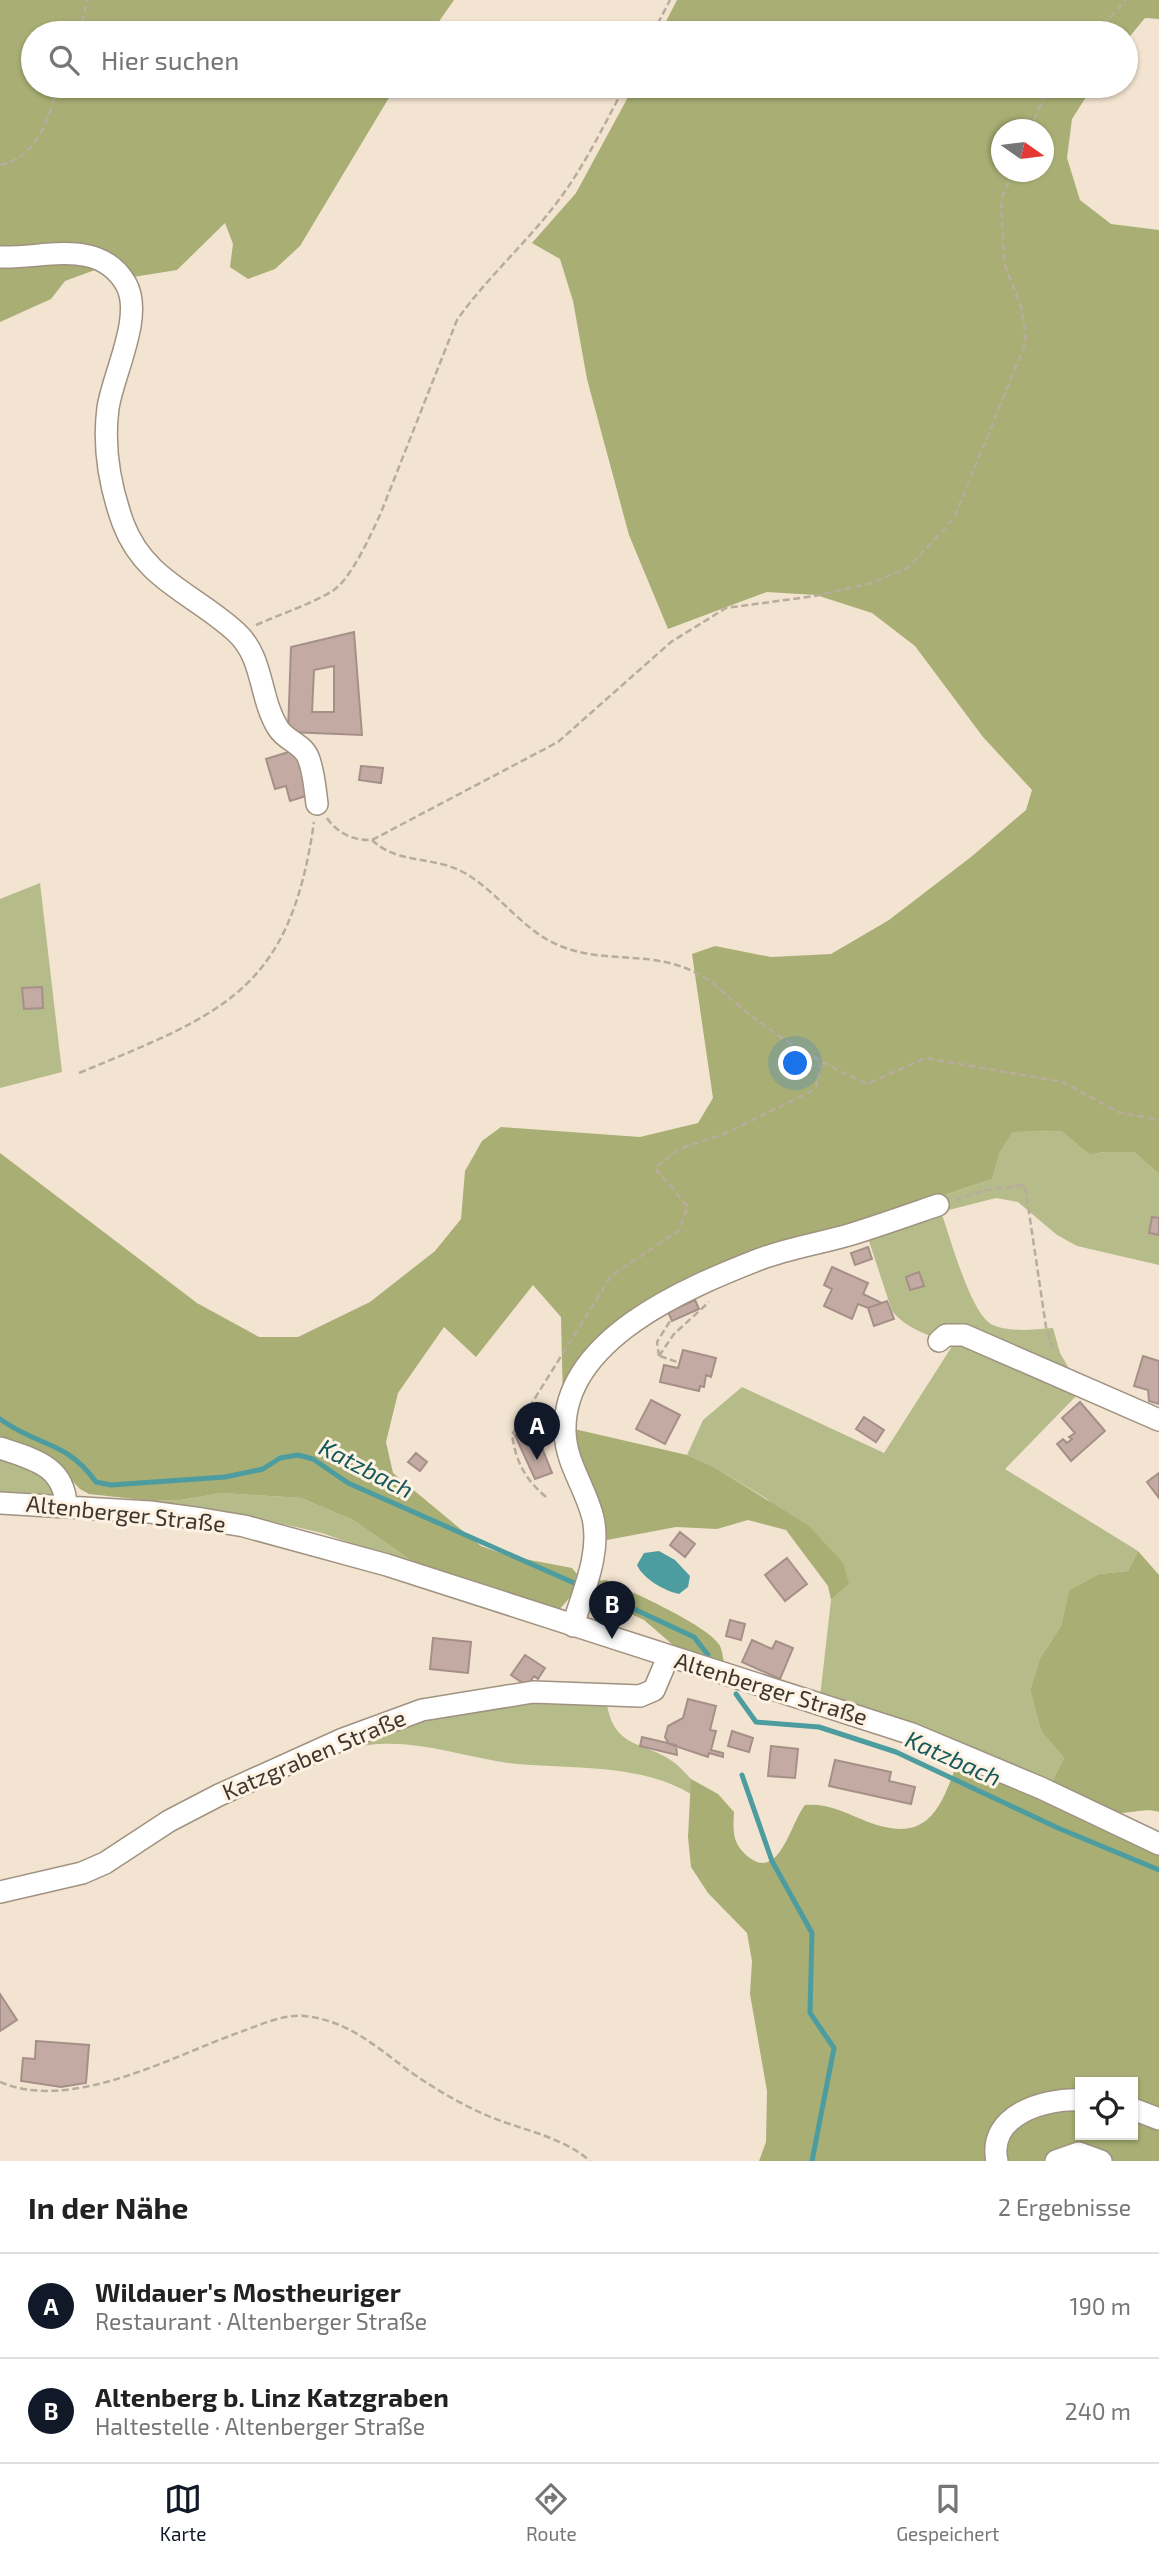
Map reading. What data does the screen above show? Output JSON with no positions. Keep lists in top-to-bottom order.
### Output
{
  "streets": {
    "street": ["Altenberger Straße", "Katzgraben Straße"]
  },
  "crossings": [
    ["Altenberger Straße", "Katzgraben Straße"]
  ],
  "water": ["Katzbach"],
  "north": "right",
  "page": {
    "search": "Hier suchen",
    "pins": ["A", "B"],
    "heading": ["In der Nähe", "2 Ergebnisse"],
    "list": [
      {
        "mark": "A",
        "name": "Wildauer's Mostheuriger",
        "note": "Restaurant · Altenberger Straße",
        "value": "190 m"
      },
      {
        "mark": "B",
        "name": "Altenberg b. Linz Katzgraben",
        "note": "Haltestelle · Altenberger Straße",
        "value": "240 m"
      }
    ],
    "nav": ["Karte", "Route", "Gespeichert"]
  }
}
